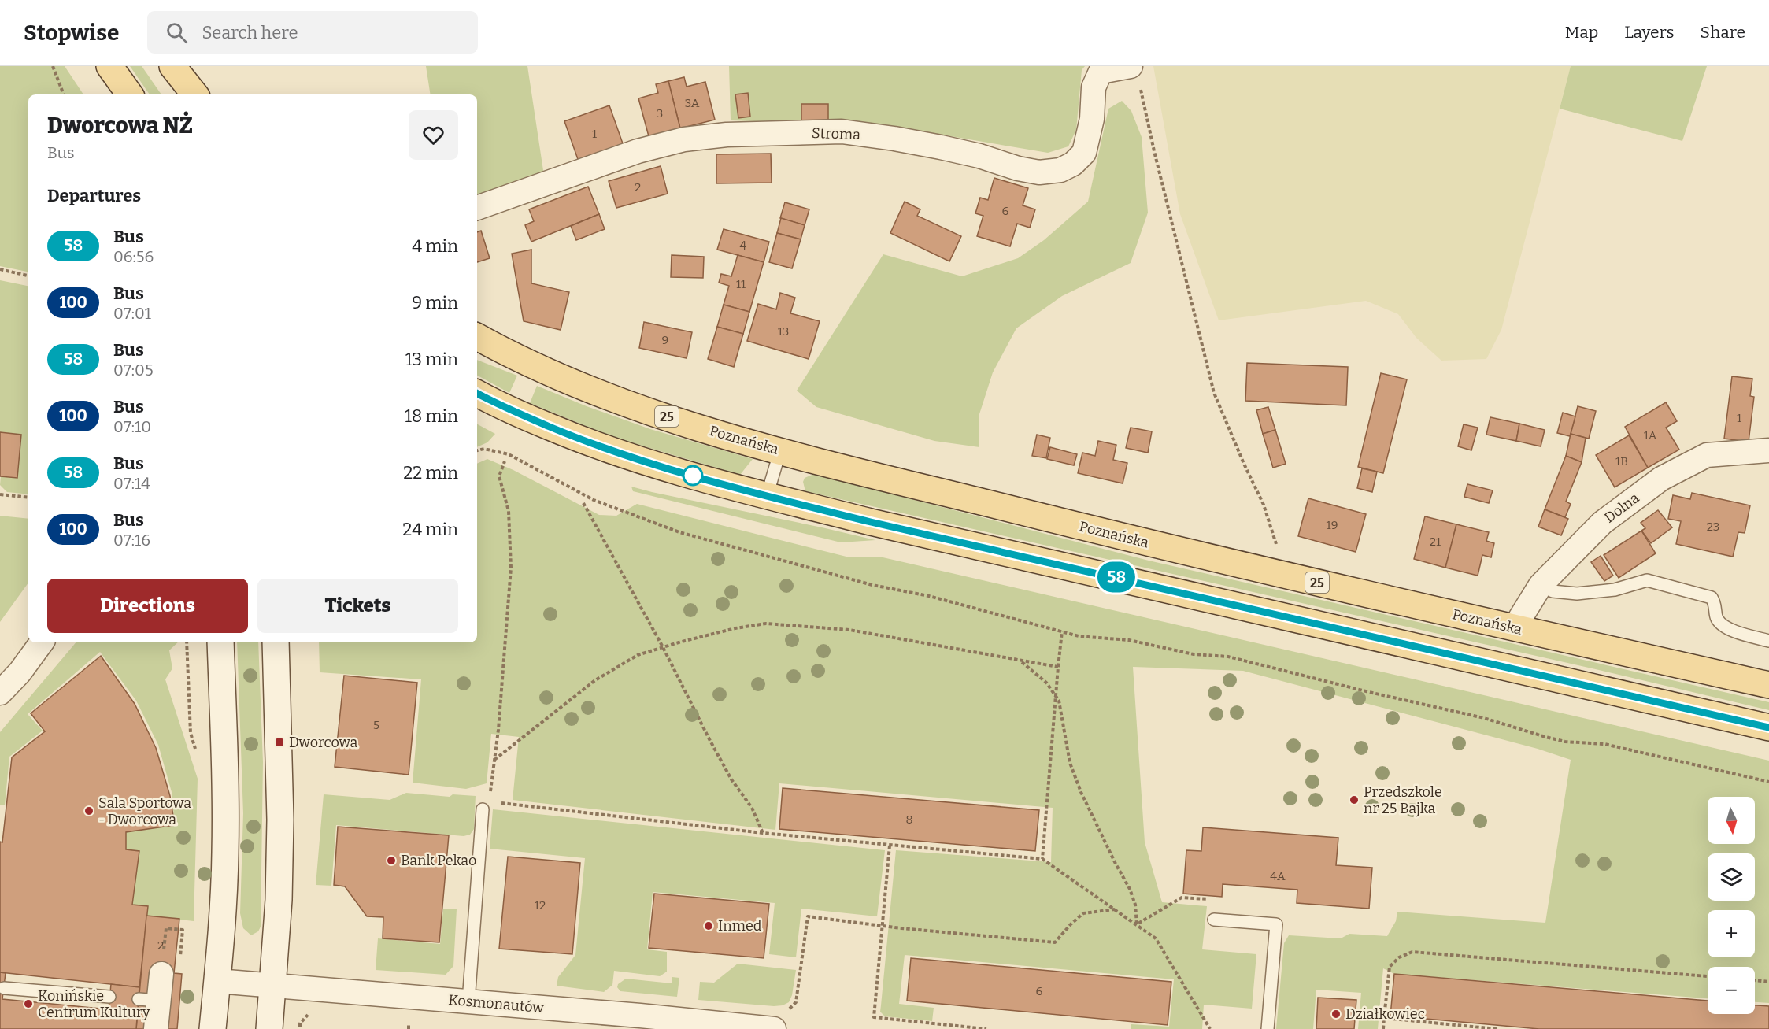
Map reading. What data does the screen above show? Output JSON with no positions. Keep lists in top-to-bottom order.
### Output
{
  "streets": {
    "main road": ["25", "Poznańska"],
    "street": ["Stroma", "Dolna", "Kosmonautów"]
  },
  "crossings": [
    ["Poznańska", "Dolna"]
  ],
  "places": {
    "transit": ["Dworcowa"],
    "other": [
      "Przedszkole nr 25 Bajka",
      "Sala Sportowa - Dworcowa",
      "Bank Pekao",
      "Inmed",
      "Konińskie Centrum Kultury",
      "Działkowiec"
    ]
  },
  "lines": ["bus line 58"],
  "house_numbers": [
    "3A",
    "3",
    "1",
    "2",
    "6",
    "4",
    "11",
    "13",
    "9",
    "1",
    "1A",
    "1B",
    "19",
    "23",
    "21",
    "5",
    "8",
    "4A",
    "12",
    "2",
    "6"
  ],
  "north": "bottom",
  "page": {
    "header": "Stopwise",
    "search": "Search here",
    "nav": ["Map", "Layers", "Share"],
    "on_map": "58",
    "heading": [
      ["Dworcowa NŻ", "Bus"],
      "Departures"
    ],
    "list": [
      {
        "mark": "58",
        "name": "Bus",
        "note": "06:56",
        "value": "4 min"
      },
      {
        "mark": "100",
        "name": "Bus",
        "note": "07:01",
        "value": "9 min"
      },
      {
        "mark": "58",
        "name": "Bus",
        "note": "07:05",
        "value": "13 min"
      },
      {
        "mark": "100",
        "name": "Bus",
        "note": "07:10",
        "value": "18 min"
      },
      {
        "mark": "58",
        "name": "Bus",
        "note": "07:14",
        "value": "22 min"
      },
      {
        "mark": "100",
        "name": "Bus",
        "note": "07:16",
        "value": "24 min"
      }
    ],
    "buttons": ["Directions", "Tickets"],
    "map_buttons": ["+", "−"]
  }
}
